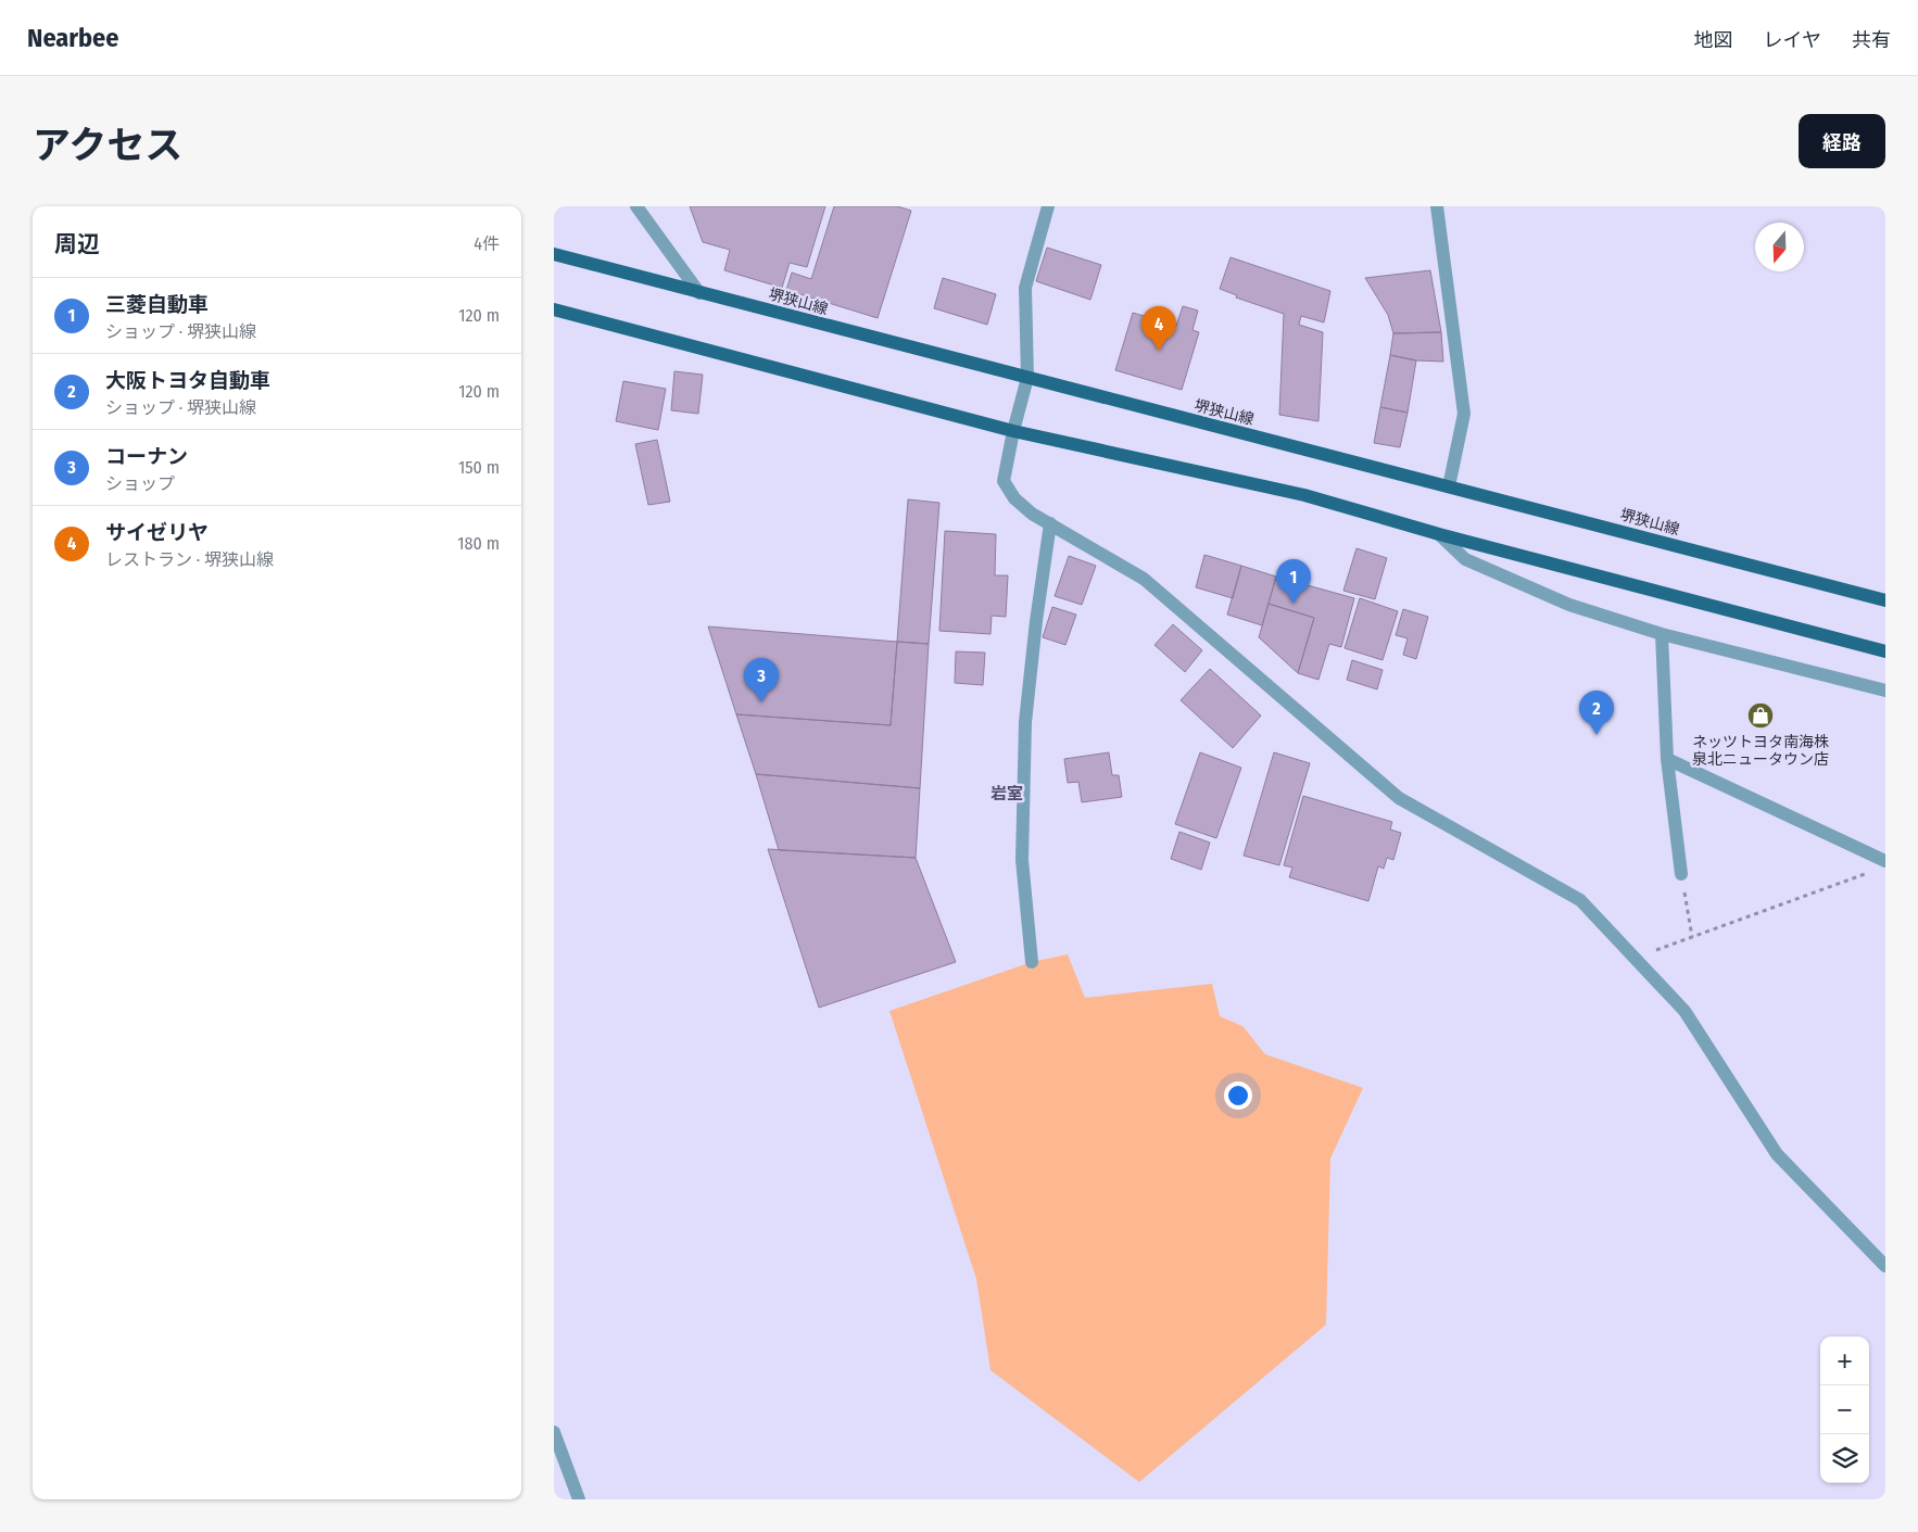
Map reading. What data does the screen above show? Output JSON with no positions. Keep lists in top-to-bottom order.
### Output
{
  "streets": {
    "main road": ["堺狭山線"]
  },
  "districts": ["岩室"],
  "places": {
    "shop": ["ネッツトヨタ南海株 泉北ニュータウン店"]
  },
  "north": "bottom",
  "page": {
    "header": "Nearbee",
    "nav": ["地図", "レイヤ", "共有"],
    "title": "アクセス",
    "buttons": "経路",
    "heading": ["周辺", "4件"],
    "list": [
      {
        "mark": "1",
        "name": "三菱自動車",
        "note": "ショップ · 堺狭山線",
        "value": "120 m"
      },
      {
        "mark": "2",
        "name": "大阪トヨタ自動車",
        "note": "ショップ · 堺狭山線",
        "value": "120 m"
      },
      {
        "mark": "3",
        "name": "コーナン",
        "note": "ショップ",
        "value": "150 m"
      },
      {
        "mark": "4",
        "name": "サイゼリヤ",
        "note": "レストラン · 堺狭山線",
        "value": "180 m"
      }
    ],
    "pins": [
      "4",
      "1",
      "3",
      "2"
    ],
    "map_buttons": ["+", "−"]
  }
}
